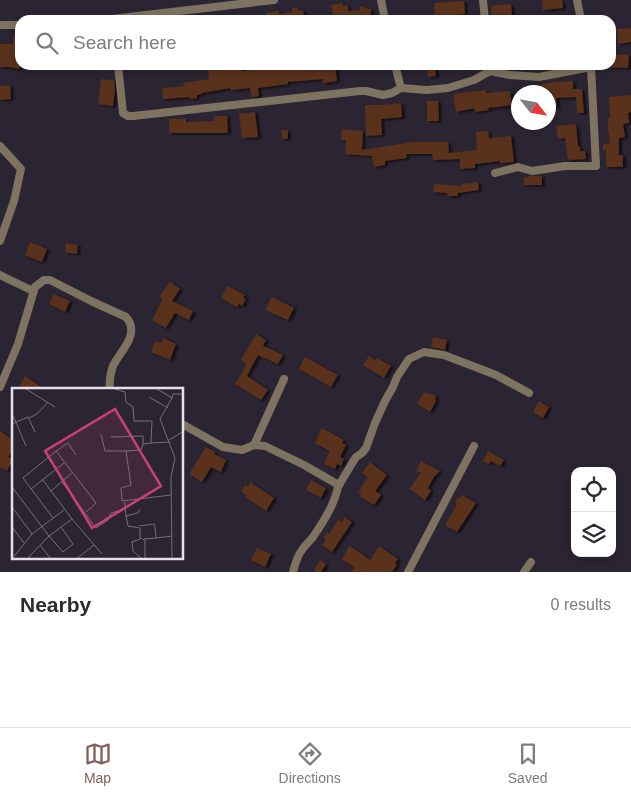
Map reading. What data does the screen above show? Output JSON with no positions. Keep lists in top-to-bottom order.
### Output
{
  "north": "bottom right",
  "page": {
    "search": "Search here",
    "heading": ["Nearby", "0 results"],
    "nav": ["Map", "Directions", "Saved"]
  }
}
